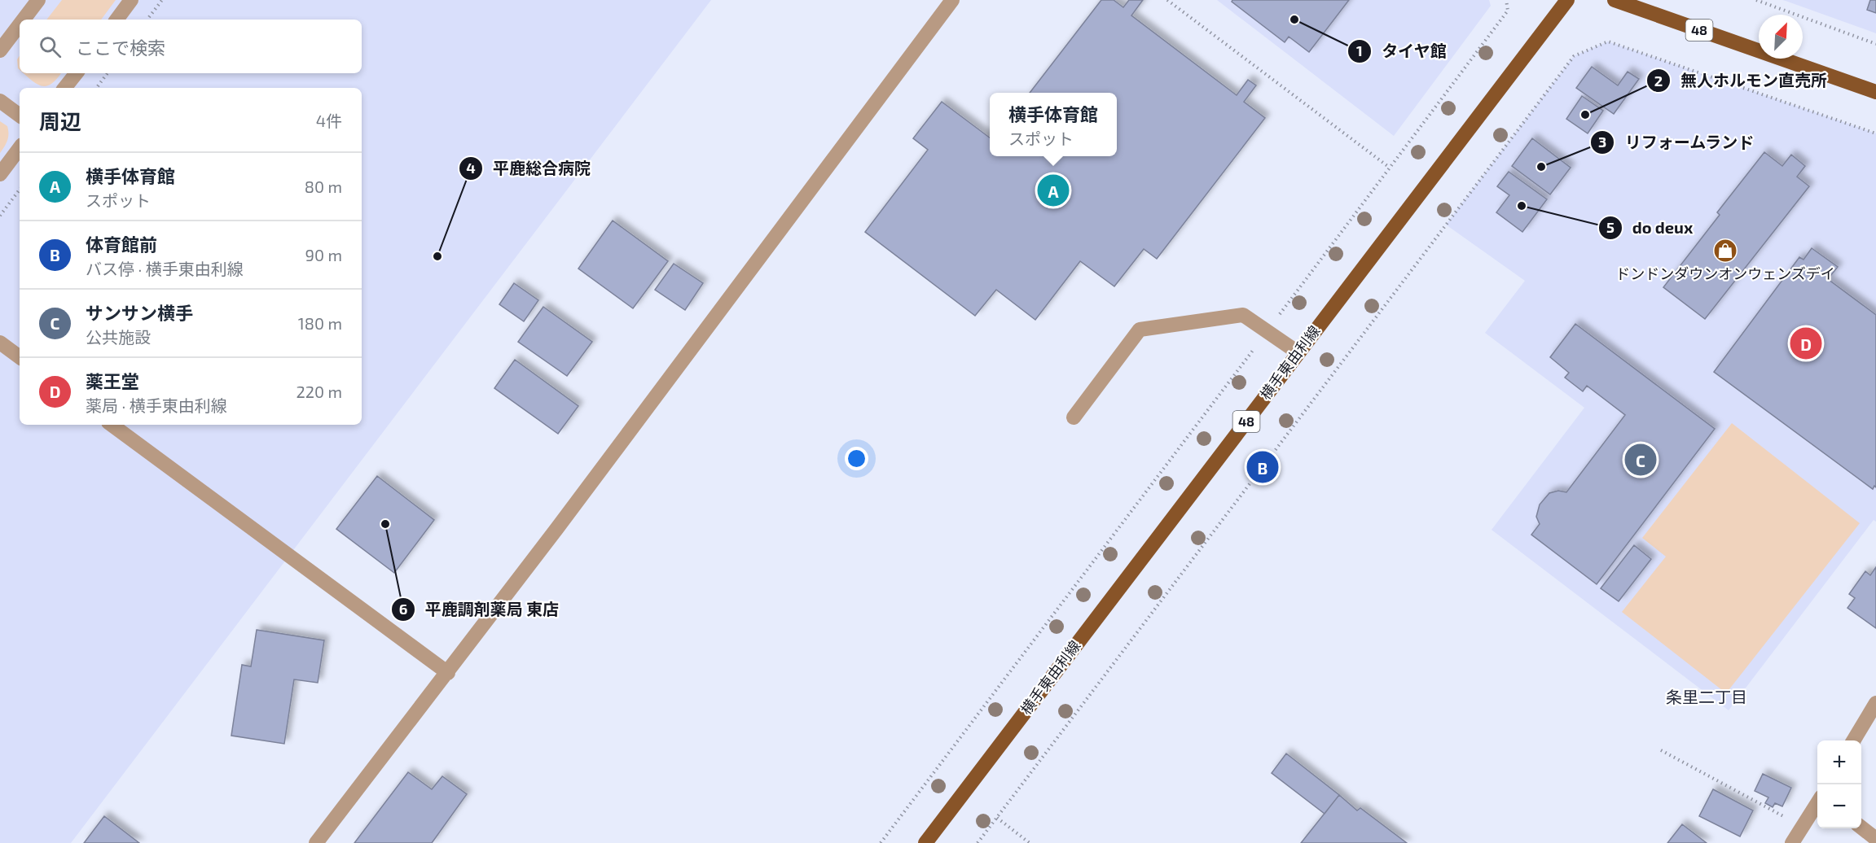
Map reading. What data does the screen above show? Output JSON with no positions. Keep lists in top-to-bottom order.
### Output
{
  "streets": {
    "main road": ["48", "横手東由利線"]
  },
  "districts": ["条里二丁目"],
  "places": {
    "other": [
      "タイヤ館",
      "無人ホルモン直売所",
      "リフォームランド",
      "do deux",
      "平鹿総合病院",
      "平鹿調剤薬局 東店"
    ],
    "shop": ["ドンドンダウンオンウェンズデイ"]
  },
  "north": "top right",
  "page": {
    "search": "ここで検索",
    "heading": ["周辺", "4件"],
    "popup": ["横手体育館", "スポット"],
    "list": [
      {
        "mark": "A",
        "name": "横手体育館",
        "note": "スポット",
        "value": "80 m"
      },
      {
        "mark": "B",
        "name": "体育館前",
        "note": "バス停 · 横手東由利線",
        "value": "90 m"
      },
      {
        "mark": "C",
        "name": "サンサン横手",
        "note": "公共施設",
        "value": "180 m"
      },
      {
        "mark": "D",
        "name": "薬王堂",
        "note": "薬局 · 横手東由利線",
        "value": "220 m"
      }
    ],
    "pins": [
      "A",
      "D",
      "C",
      "B"
    ],
    "map_buttons": ["+", "−"]
  }
}
